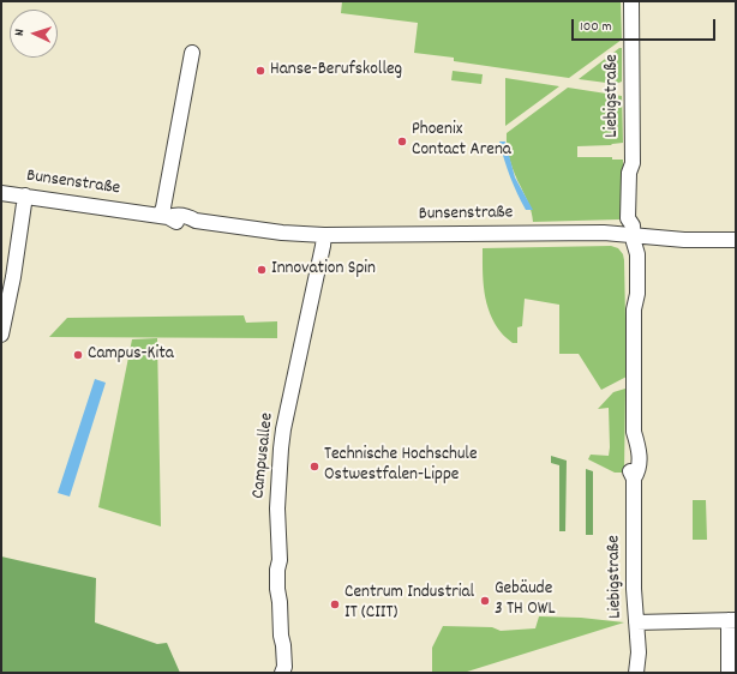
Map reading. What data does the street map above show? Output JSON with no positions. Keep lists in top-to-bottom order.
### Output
{
  "streets": {
    "street": ["Liebigstraße", "Bunsenstraße", "Campusallee"]
  },
  "crossings": [
    ["Liebigstraße", "Bunsenstraße"],
    ["Bunsenstraße", "Campusallee"]
  ],
  "places": [
    "Hanse-Berufskolleg",
    "Phoenix Contact Arena",
    "Innovation Spin",
    "Campus-Kita",
    "Technische Hochschule Ostwestfalen-Lippe",
    "Gebäude 3 TH OWL",
    "Centrum Industrial IT (CIIT)"
  ],
  "scale_bar": "100 m",
  "north": "left"
}
